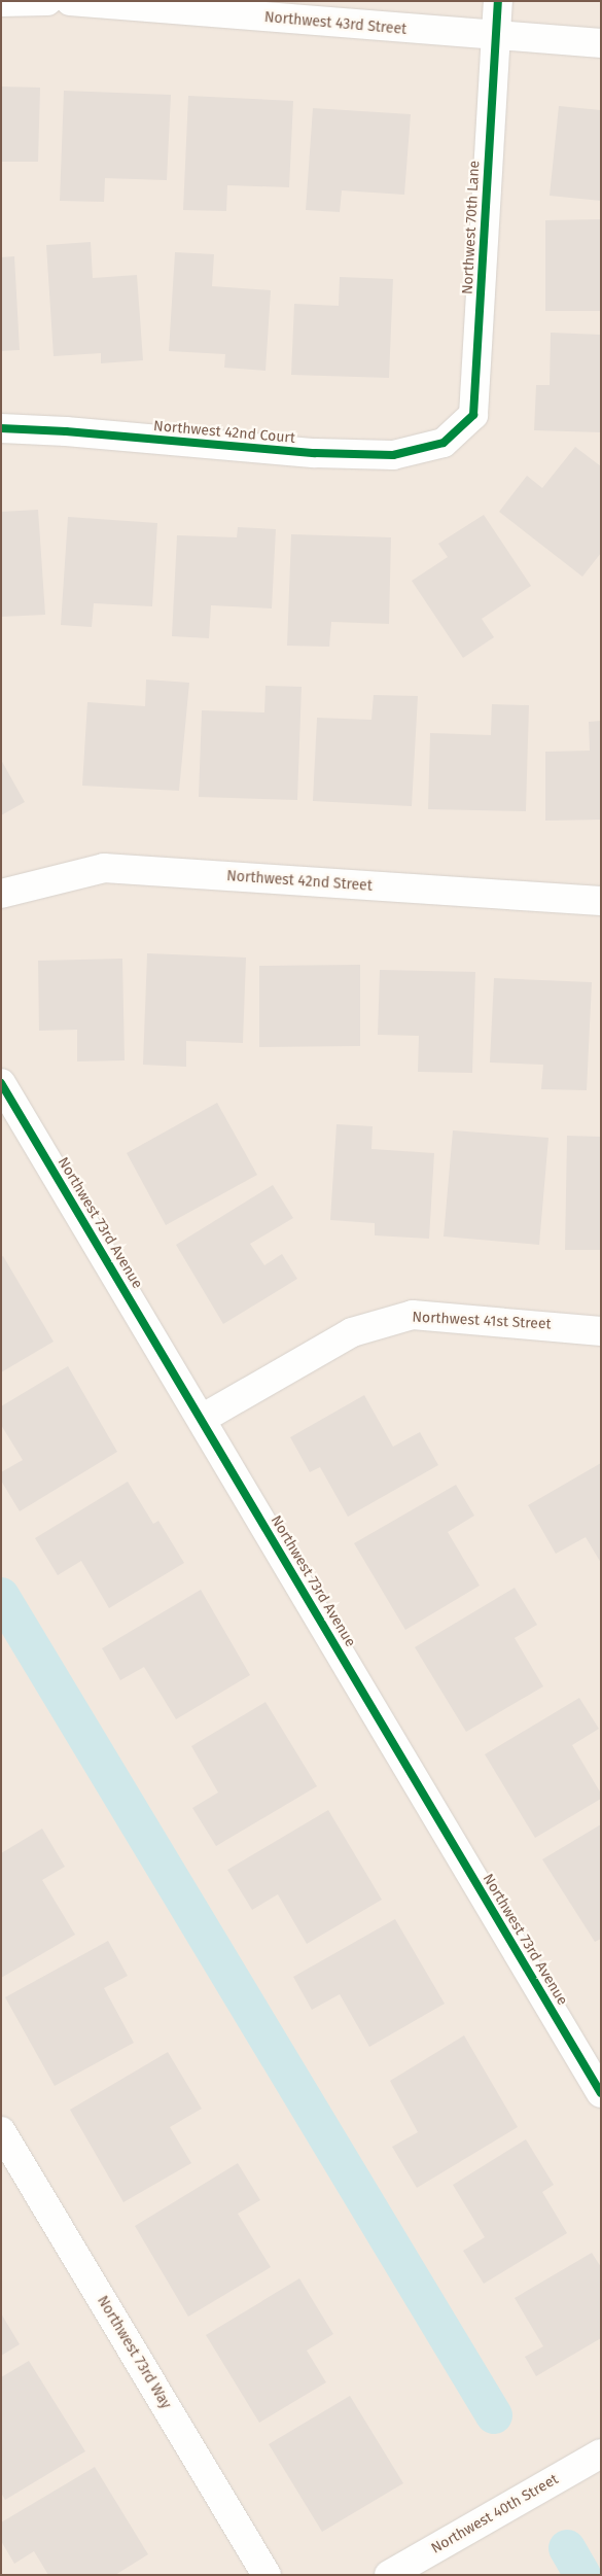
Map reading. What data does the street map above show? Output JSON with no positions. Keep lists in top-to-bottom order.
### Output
{
  "streets": {
    "street": [
      "Northwest 43rd Street",
      "Northwest 70th Lane",
      "Northwest 42nd Court",
      "Northwest 42nd Street",
      "Northwest 73rd Avenue",
      "Northwest 41st Street",
      "Northwest 73rd Way",
      "Northwest 40th Street"
    ]
  },
  "crossings": [
    ["Northwest 43rd Street", "Northwest 70th Lane"],
    ["Northwest 70th Lane", "Northwest 42nd Court"],
    ["Northwest 73rd Avenue", "Northwest 41st Street"]
  ]
}
